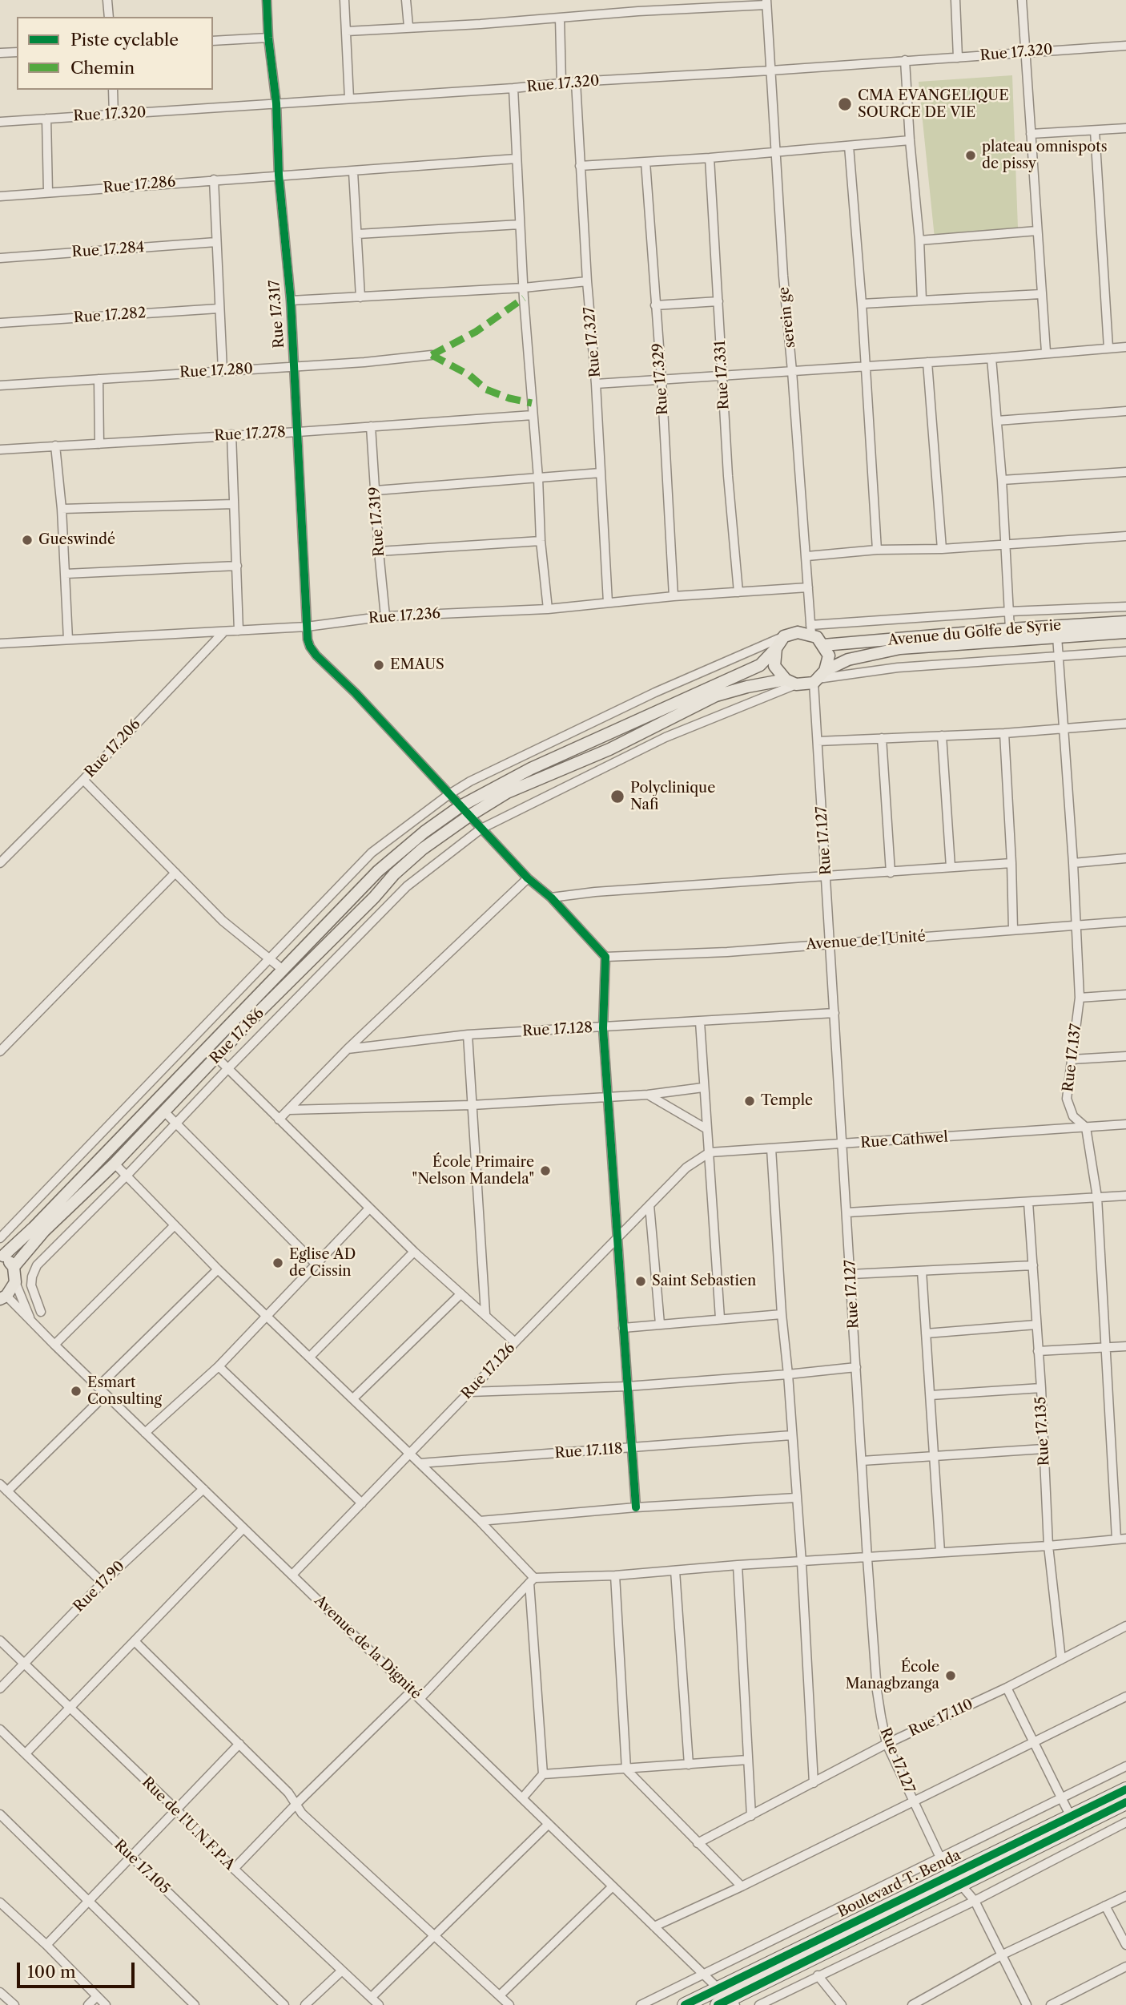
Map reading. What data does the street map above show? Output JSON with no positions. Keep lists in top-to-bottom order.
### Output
{
  "streets": {
    "highway": ["Boulevard T. Benda"],
    "main road": ["Avenue du Golfe de Syrie", "Rue 17.186"],
    "street": [
      "Rue 17.320",
      "Rue 17.286",
      "Rue 17.284",
      "Rue 17.317",
      "Rue 17.282",
      "serein ge",
      "Rue 17.327",
      "Rue 17.280",
      "Rue 17.331",
      "Rue 17.329",
      "Rue 17.278",
      "Rue 17.319",
      "Rue 17.236",
      "Rue 17.206",
      "Rue 17.127",
      "Avenue de l´Unité",
      "Rue 17.128",
      "Rue 17.137",
      "Rue Cathwel",
      "Rue 17.126",
      "Rue 17.135",
      "Rue 17.118",
      "Rue 17.90",
      "Avenue de la Dignité",
      "Rue 17.110",
      "Rue de l'U.N.F.P.A",
      "Rue 17.105"
    ]
  },
  "crossings": [
    ["Rue 17.320", "Rue 17.317"],
    ["Rue 17.320", "serein ge"],
    ["Rue 17.320", "Rue 17.327"],
    ["Rue 17.286", "Rue 17.317"],
    ["Rue 17.317", "Rue 17.280"],
    ["Rue 17.317", "Rue 17.278"],
    ["Rue 17.317", "Rue 17.236"],
    ["Rue 17.317", "Avenue de l´Unité"],
    ["Rue 17.317", "Rue 17.186"],
    ["serein ge", "Rue 17.236"],
    ["serein ge", "Avenue du Golfe de Syrie"],
    ["serein ge", "Rue 17.127"],
    ["serein ge", "Rue 17.186"],
    ["Rue 17.327", "Rue 17.236"],
    ["Rue 17.331", "Rue 17.236"],
    ["Rue 17.329", "Rue 17.236"],
    ["Rue 17.278", "Rue 17.319"],
    ["Rue 17.319", "Rue 17.236"],
    ["Rue 17.236", "Rue 17.206"],
    ["Avenue du Golfe de Syrie", "Rue 17.127"],
    ["Avenue du Golfe de Syrie", "Rue 17.186"],
    ["Rue 17.127", "Avenue de l´Unité"],
    ["Rue 17.127", "Rue 17.128"],
    ["Rue 17.127", "Rue 17.186"],
    ["Rue 17.127", "Rue Cathwel"],
    ["Rue 17.127", "Rue 17.110"],
    ["Rue 17.127", "Boulevard T. Benda"],
    ["Avenue de l´Unité", "Rue 17.137"],
    ["Rue 17.137", "Rue Cathwel"],
    ["Rue Cathwel", "Rue 17.126"],
    ["Rue 17.126", "Avenue de la Dignité"],
    ["Rue 17.135", "Rue 17.110"],
    ["Rue 17.90", "Avenue de la Dignité"],
    ["Rue 17.90", "Rue de l'U.N.F.P.A"],
    ["Avenue de la Dignité", "Boulevard T. Benda"]
  ],
  "places": [
    "CMA EVANGELIQUE SOURCE DE VIE",
    "plateau omnispots de pissy",
    "Gueswindé",
    "EMAUS",
    "Polyclinique Nafi",
    "Temple",
    "École Primaire \"Nelson Mandela\"",
    "Eglise AD de Cissin",
    "Saint Sebastien",
    "Esmart Consulting",
    "École Managbzanga"
  ],
  "legend": ["Piste cyclable", "Chemin"],
  "scale_bar": "100 m"
}
